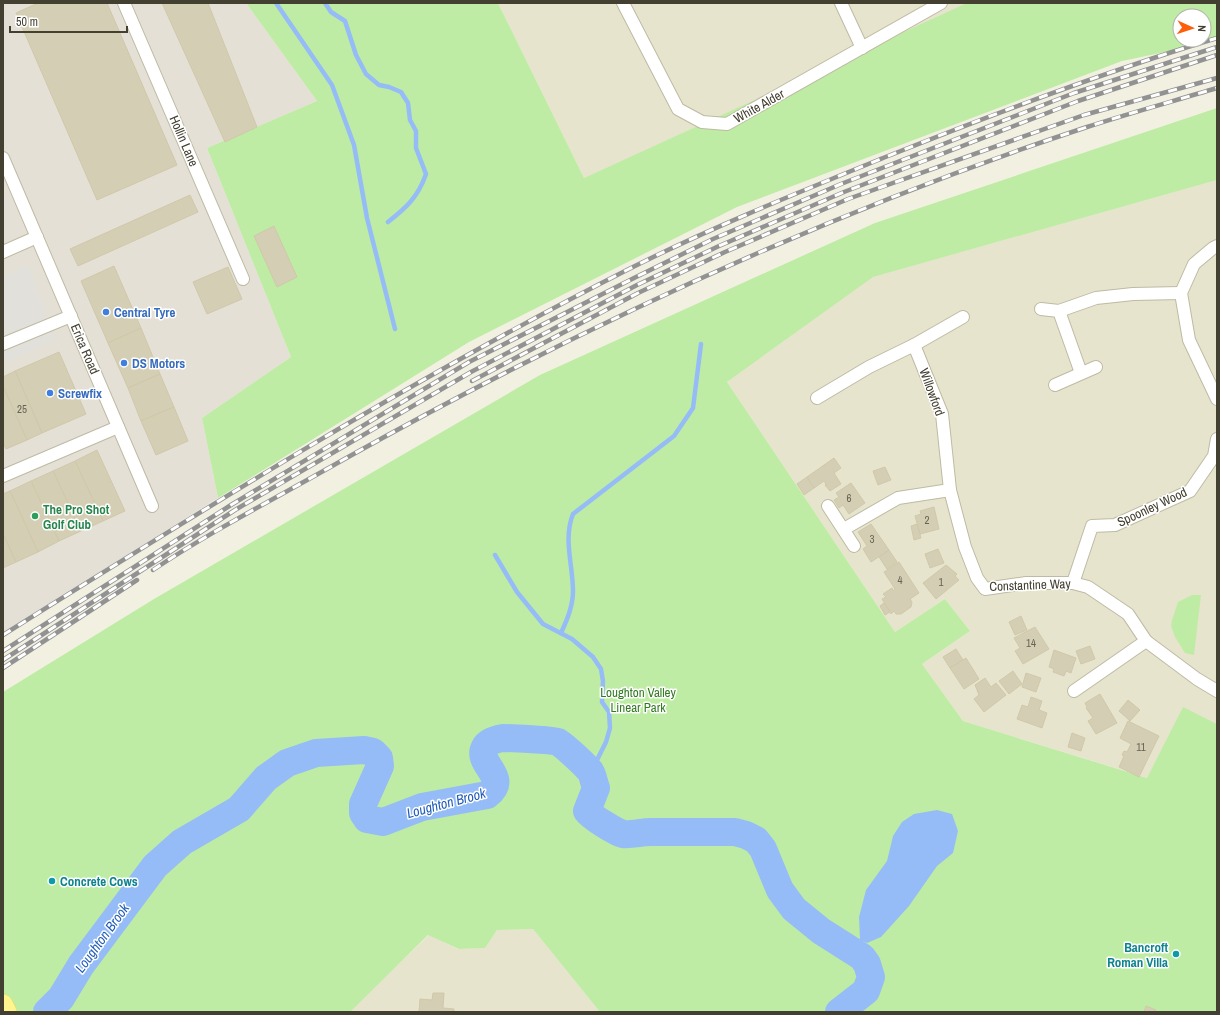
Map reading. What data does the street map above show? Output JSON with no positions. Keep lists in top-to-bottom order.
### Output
{
  "streets": {
    "street": [
      "White Alder",
      "Hollin Lane",
      "Erica Road",
      "Willowford",
      "Spoonley Wood",
      "Constantine Way"
    ]
  },
  "crossings": [
    ["Willowford", "Constantine Way"],
    ["Spoonley Wood", "Constantine Way"]
  ],
  "water": ["Loughton Brook"],
  "parks": ["Loughton Valley Linear Park"],
  "places": [
    "Central Tyre",
    "DS Motors",
    "Screwfix",
    "The Pro Shot Golf Club",
    "Concrete Cows",
    "Bancroft Roman Villa"
  ],
  "house_numbers": [
    "25",
    "6",
    "2",
    "3",
    "4",
    "1",
    "14",
    "11"
  ],
  "scale_bar": "50 m",
  "north": "right"
}
